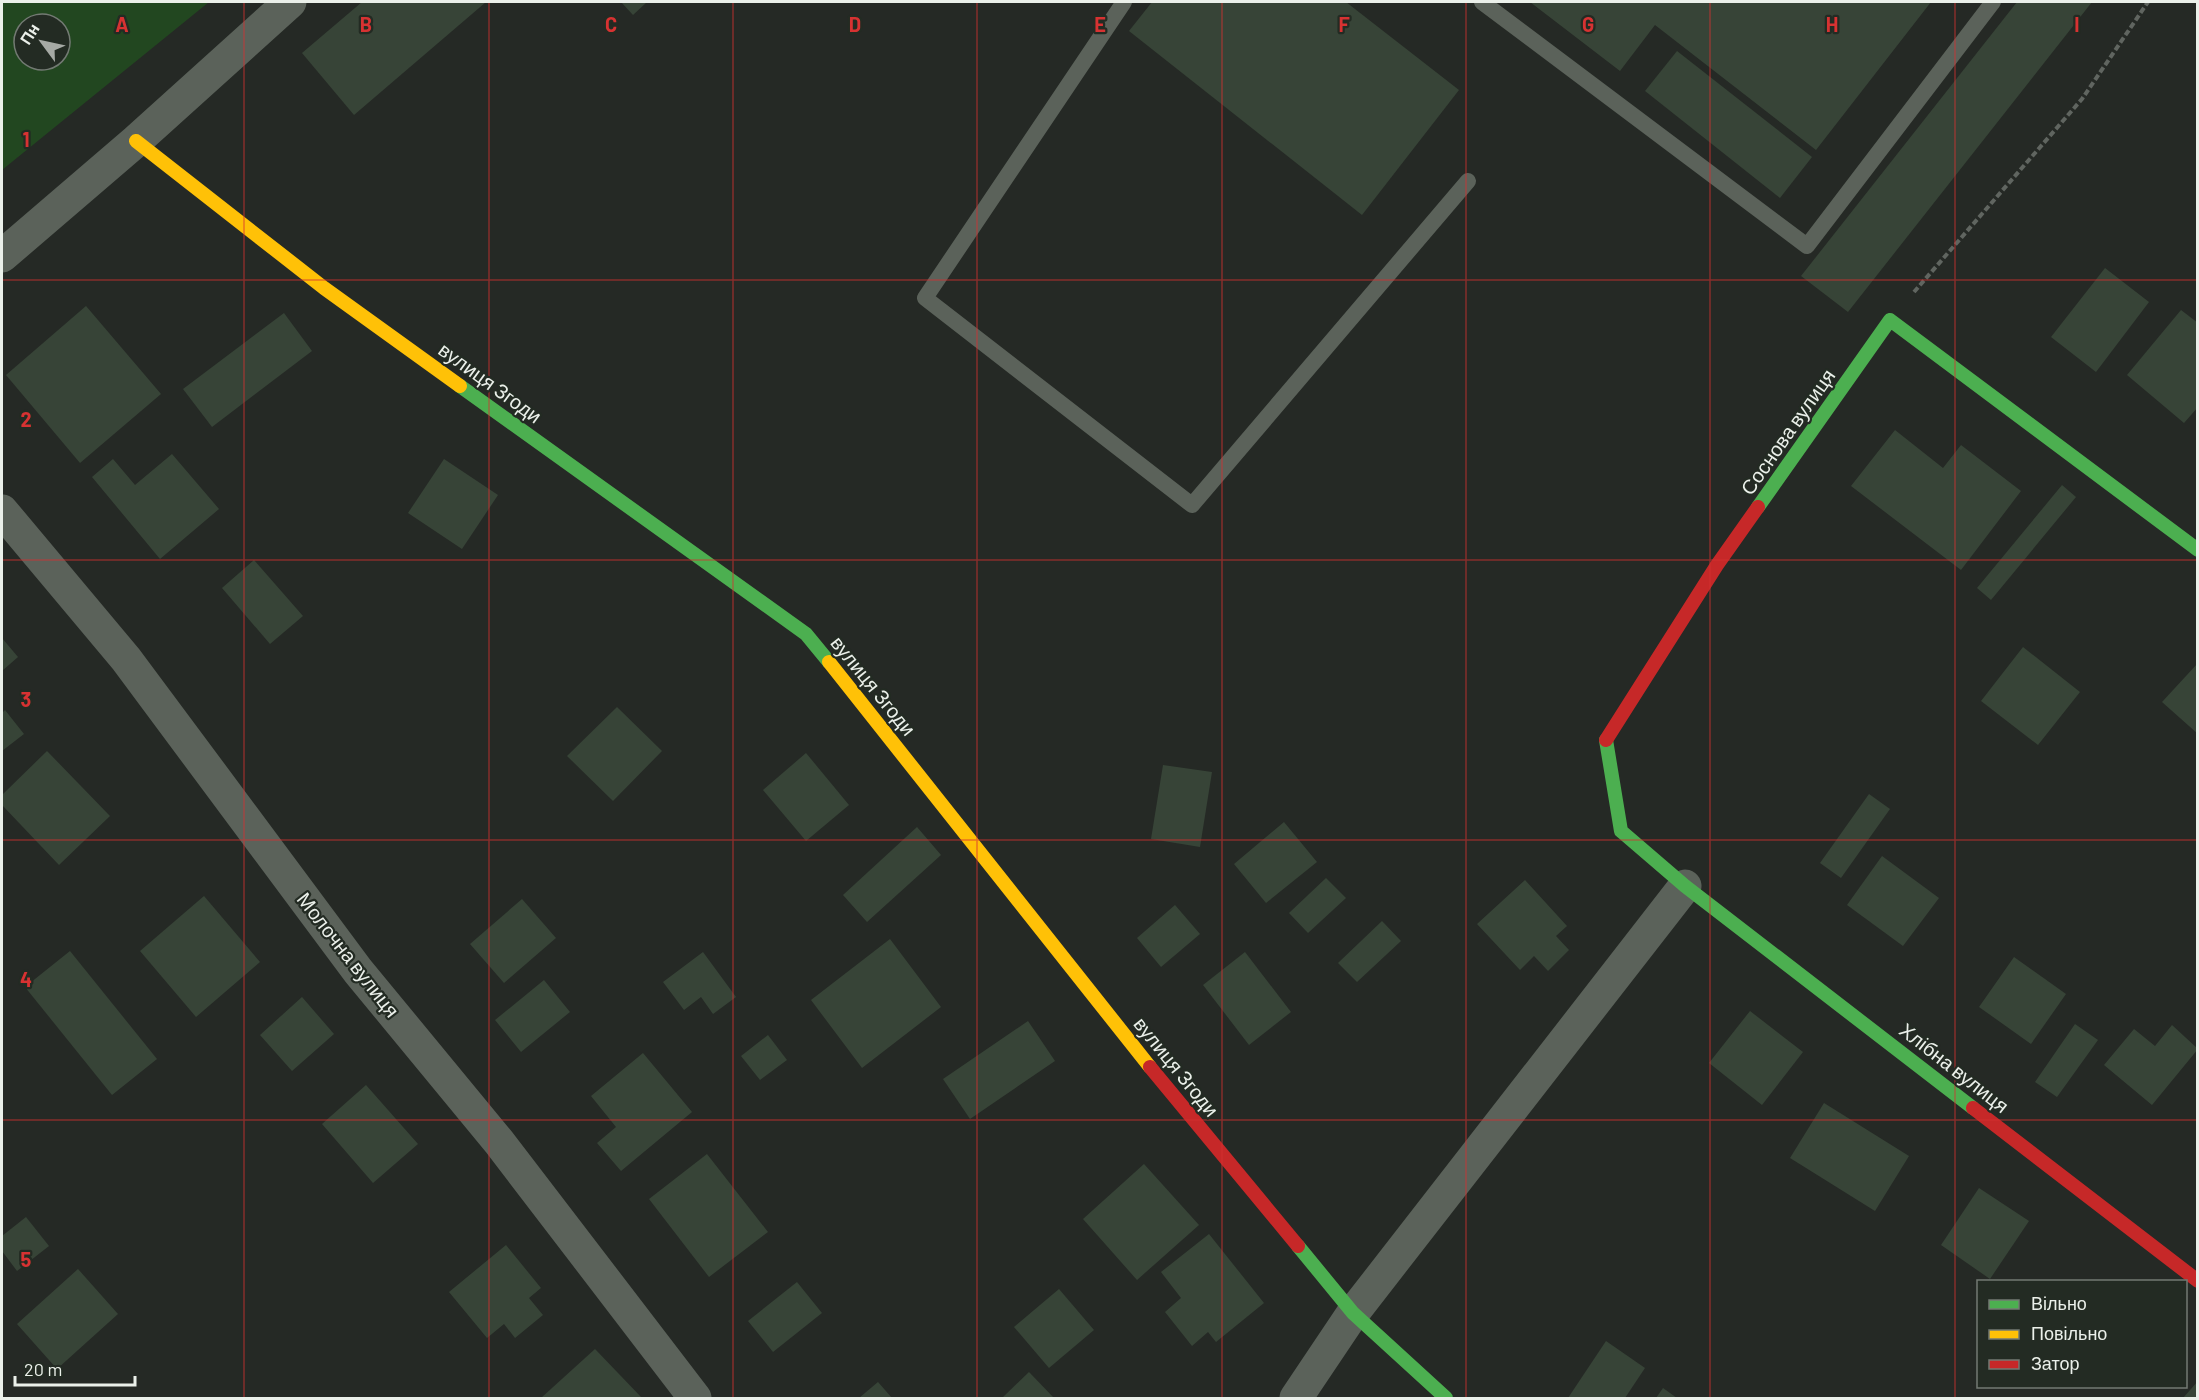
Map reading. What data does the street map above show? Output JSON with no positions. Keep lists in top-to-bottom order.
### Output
{
  "streets": {
    "street": [
      "вулиця Згоди",
      "Соснова вулиця",
      "Молочна вулиця",
      "Хлібна вулиця"
    ]
  },
  "crossings": [
    ["Соснова вулиця", "Хлібна вулиця"]
  ],
  "legend": ["Вільно", "Повільно", "Затор"],
  "scale_bar": "20 m",
  "north": "top left",
  "grid": {
    "columns": [
      "A",
      "B",
      "C",
      "D",
      "E",
      "F",
      "G",
      "H",
      "I"
    ],
    "rows": [
      "1",
      "2",
      "3",
      "4",
      "5"
    ]
  }
}
